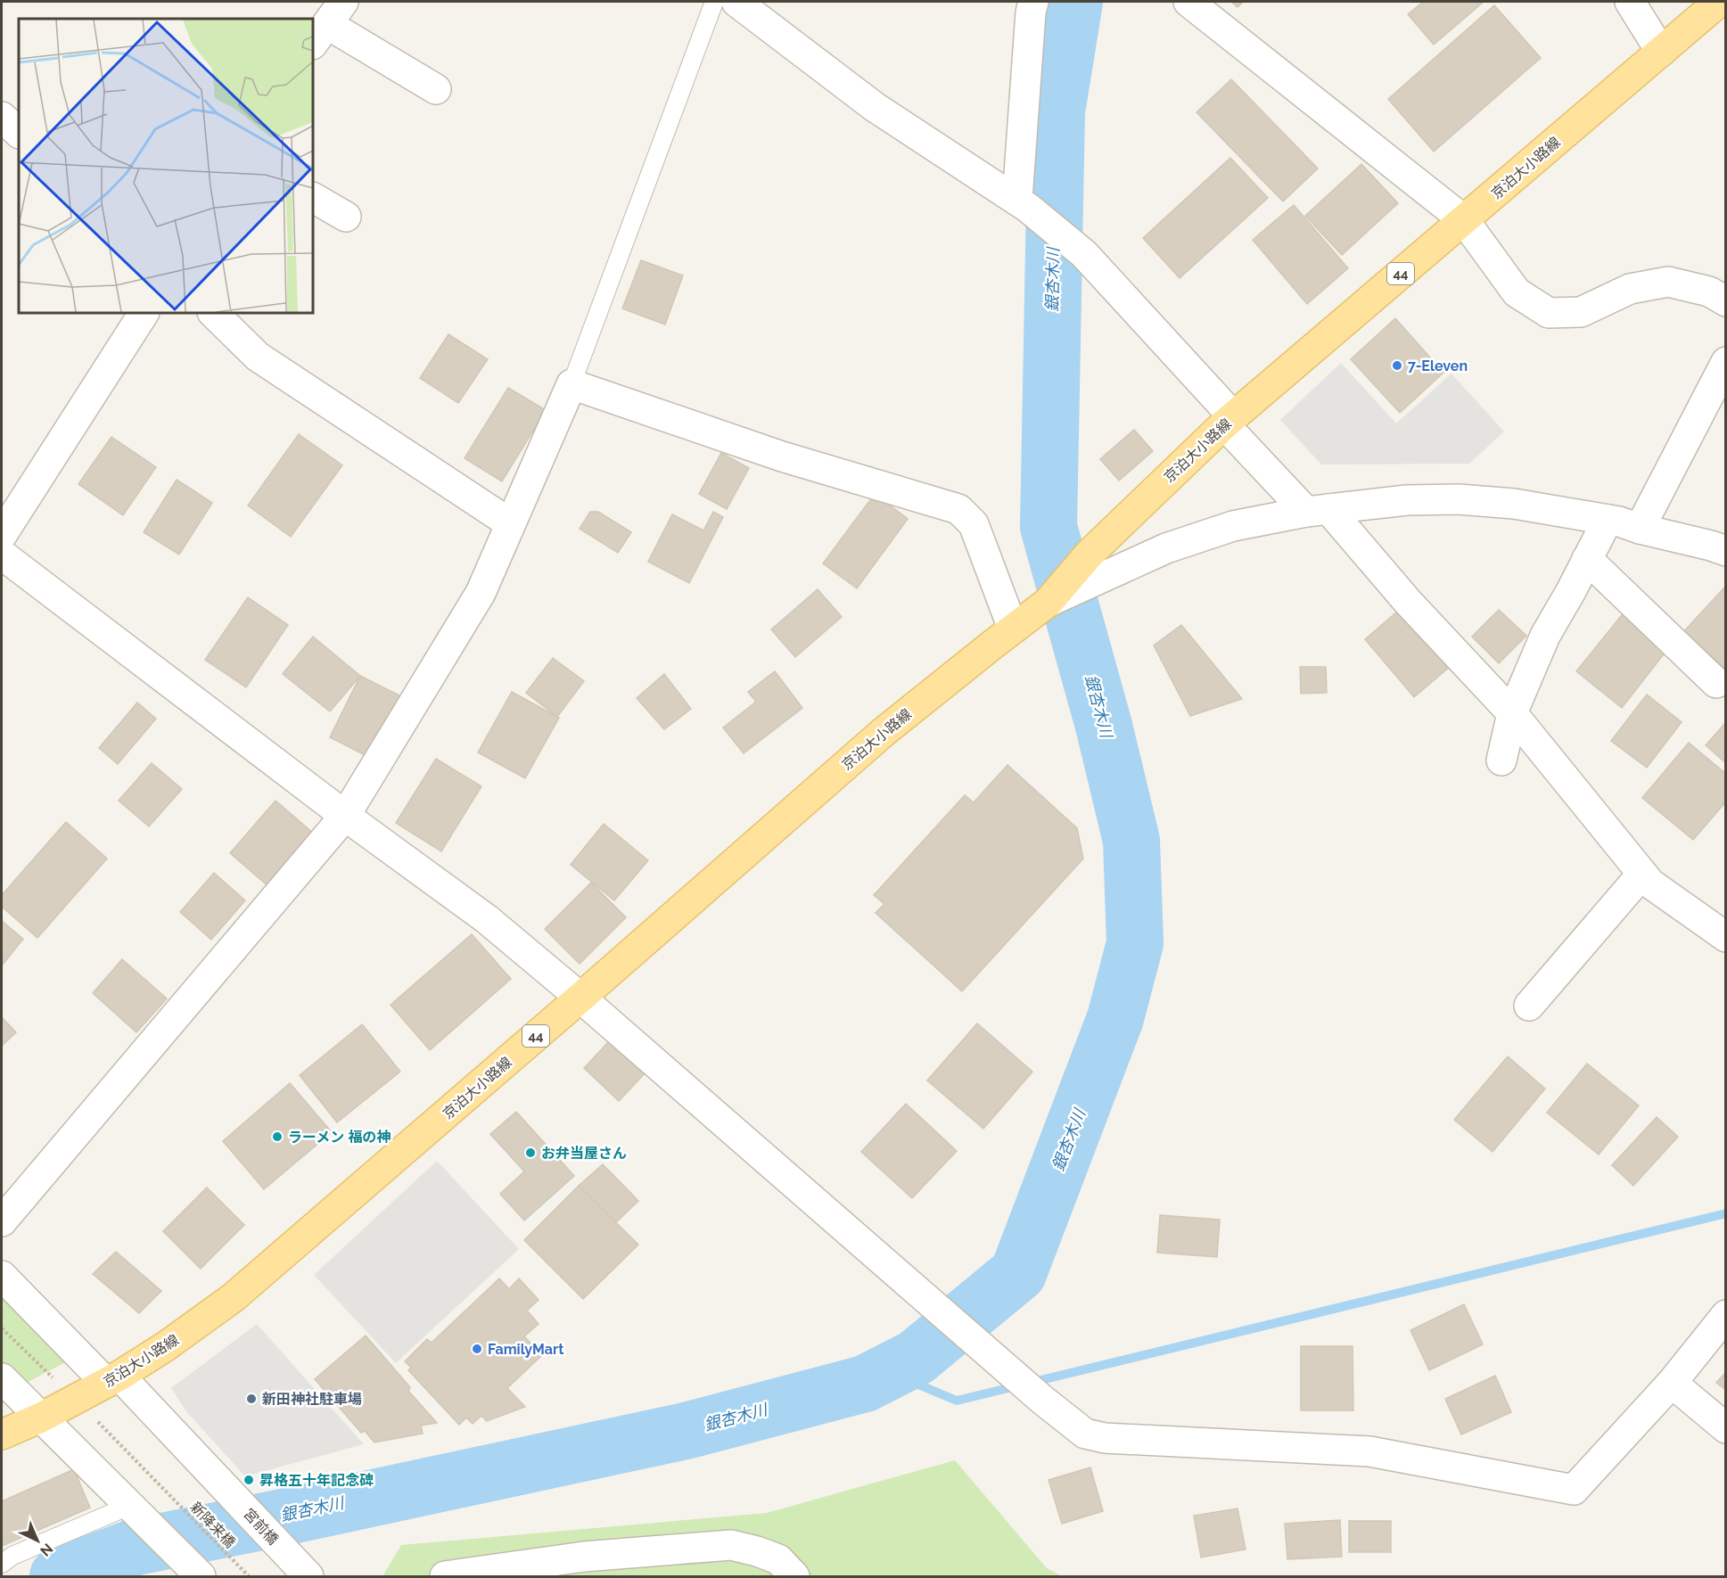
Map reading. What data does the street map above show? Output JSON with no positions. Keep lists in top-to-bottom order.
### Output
{
  "streets": {
    "main road": ["京泊大小路線", "44"],
    "street": ["宮前橋"],
    "path": ["新降来橋"]
  },
  "crossings": [
    ["京泊大小路線", "新降来橋"],
    ["京泊大小路線", "宮前橋"]
  ],
  "water": ["銀杏木川"],
  "places": [
    "7-Eleven",
    "ラーメン 福の神",
    "お弁当屋さん",
    "FamilyMart",
    "新田神社駐車場",
    "昇格五十年記念碑"
  ],
  "north": "bottom right"
}
